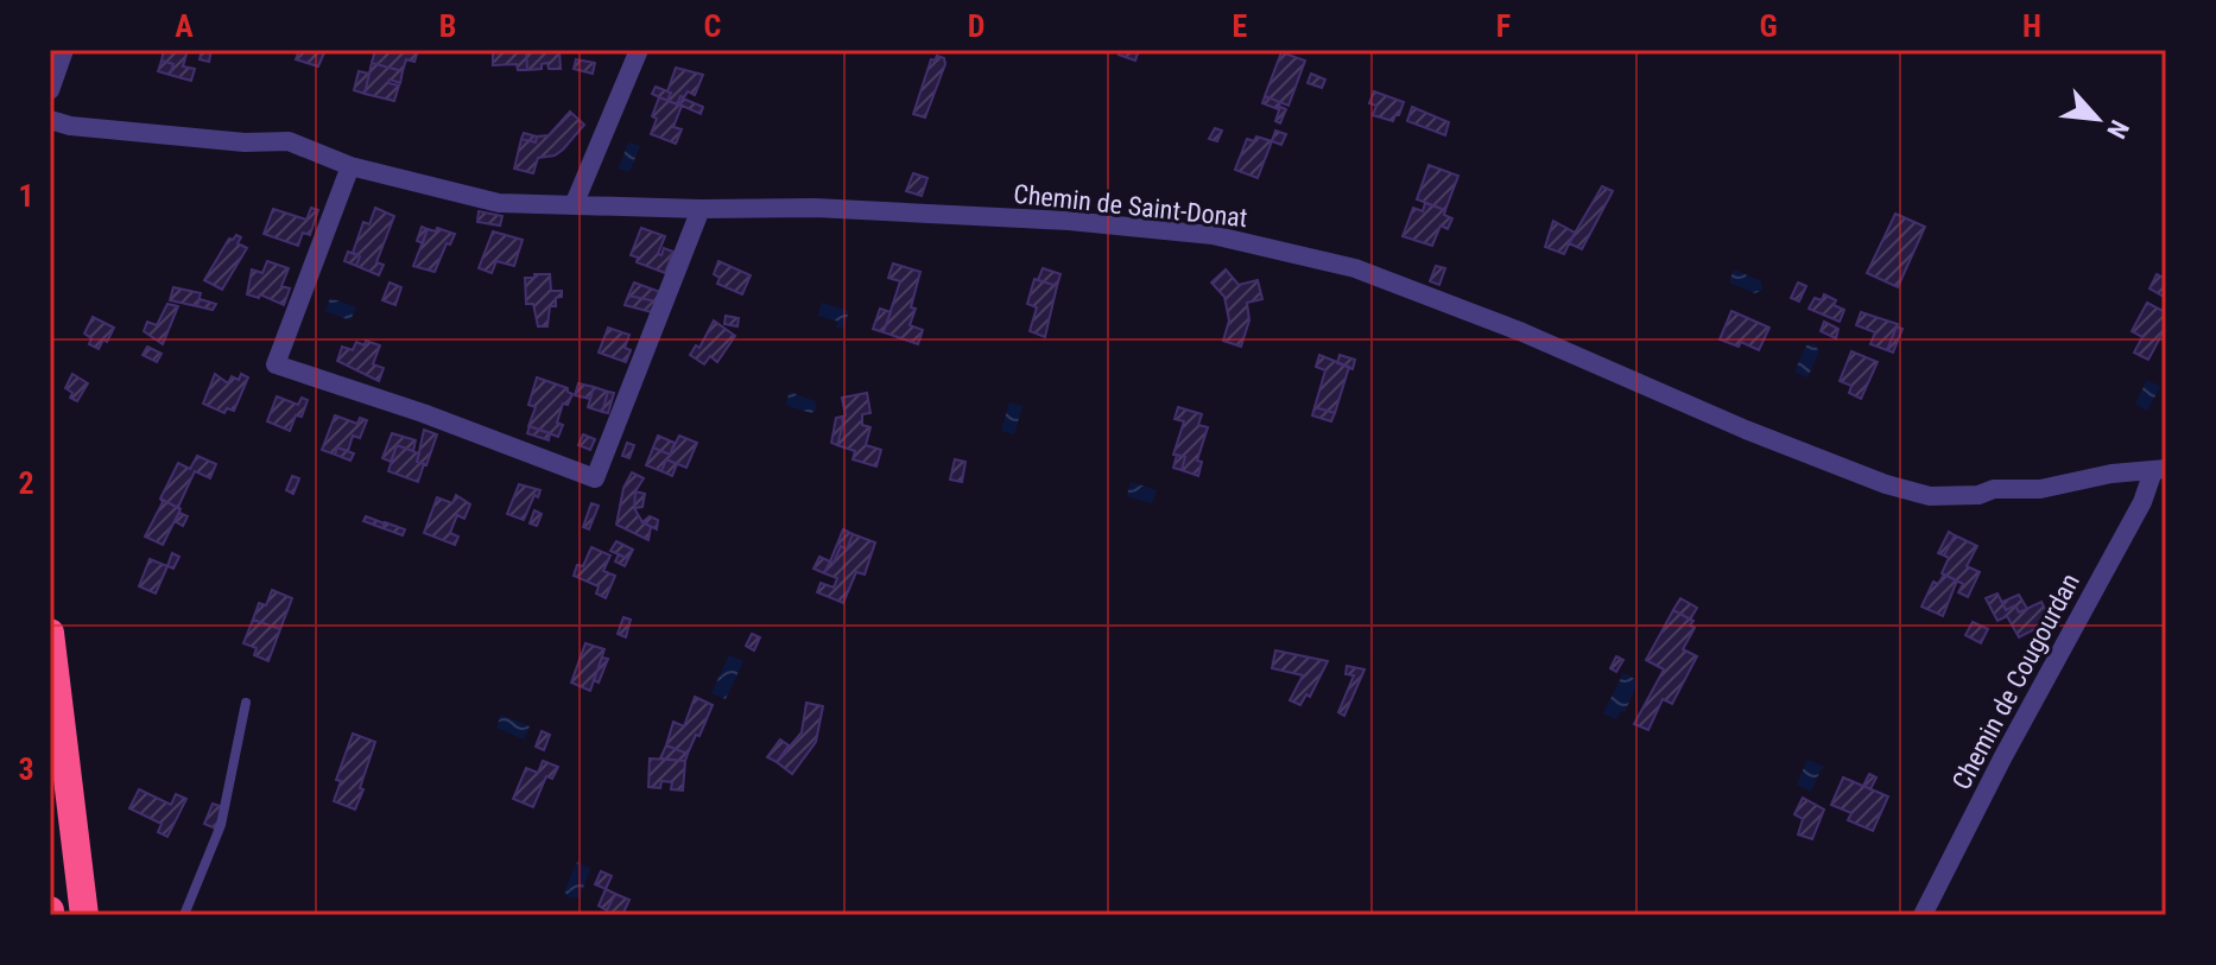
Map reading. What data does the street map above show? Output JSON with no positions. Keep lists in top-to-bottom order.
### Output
{
  "streets": {
    "street": ["Chemin de Saint-Donat", "Chemin de Cougourdan"]
  },
  "crossings": [
    ["Chemin de Saint-Donat", "Chemin de Cougourdan"]
  ],
  "north": "bottom right",
  "grid": {
    "columns": [
      "A",
      "B",
      "C",
      "D",
      "E",
      "F",
      "G",
      "H"
    ],
    "rows": ["1", "2", "3"]
  }
}
